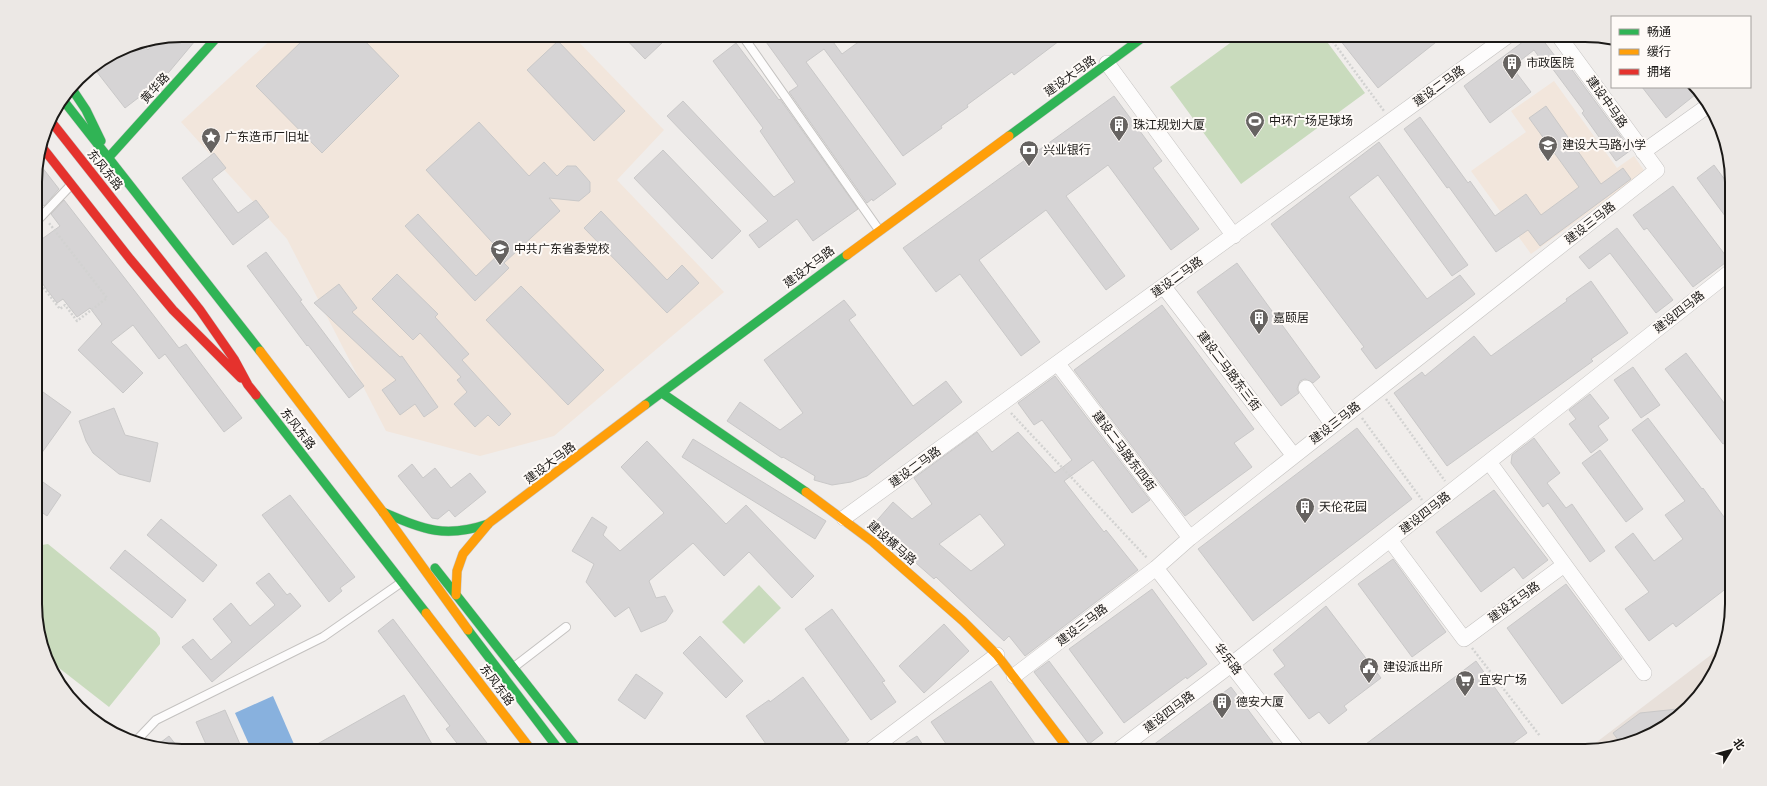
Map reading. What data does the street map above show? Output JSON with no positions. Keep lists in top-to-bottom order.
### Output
{
  "streets": {
    "main road": [
      "建设大马路",
      "黄华路",
      "东风东路",
      "建设横马路"
    ],
    "street": [
      "建设二马路",
      "建设中马路",
      "建设三马路",
      "建设四马路",
      "建设二马路东三街",
      "建设二马路东四街",
      "建设五马路",
      "华乐路"
    ]
  },
  "crossings": [
    ["建设大马路", "建设横马路"],
    ["建设二马路", "建设二马路东三街"],
    ["建设二马路", "建设二马路东四街"],
    ["建设二马路", "建设横马路"],
    ["黄华路", "东风东路"],
    ["建设中马路", "建设三马路"],
    ["建设三马路", "建设二马路东三街"],
    ["建设三马路", "建设二马路东四街"],
    ["建设三马路", "建设横马路"],
    ["建设三马路", "华乐路"],
    ["建设四马路", "华乐路"]
  ],
  "places": {
    "building": [
      "市政医院",
      "珠江规划大厦",
      "嘉颐居",
      "天伦花园",
      "德安大厦"
    ],
    "sports": ["中环广场足球场"],
    "place": ["广东造币厂旧址"],
    "school or university": ["建设大马路小学", "中共广东省委党校"],
    "bank": ["兴业银行"],
    "public building": ["建设派出所"],
    "supermarket": ["宜安广场"]
  },
  "legend": ["畅通", "缓行", "拥堵"],
  "north": "top right"
}
